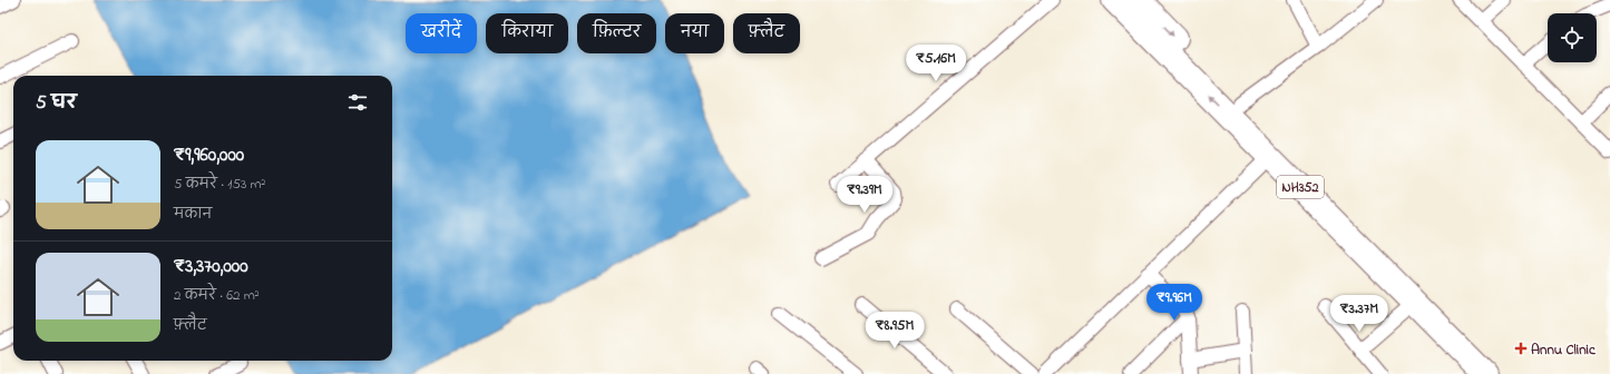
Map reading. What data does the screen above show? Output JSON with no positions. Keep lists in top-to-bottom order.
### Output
{
  "streets": {
    "highway": ["NH352"]
  },
  "places": {
    "health": ["Annu Clinic"]
  },
  "page": {
    "chip": [
      "खरीदें",
      "किराया",
      "फ़िल्टर",
      "नया",
      "फ़्लैट"
    ],
    "price": [
      "₹5.16M",
      "₹9.39M",
      "₹9.96M",
      "₹3.37M",
      "₹8.95M"
    ],
    "heading": "5 घर",
    "list": [
      {
        "name": "₹9,960,000",
        "note": "5 कमरे · 153 m² · मकान"
      },
      {
        "name": "₹3,370,000",
        "note": "2 कमरे · 62 m² · फ़्लैट"
      }
    ]
  }
}
